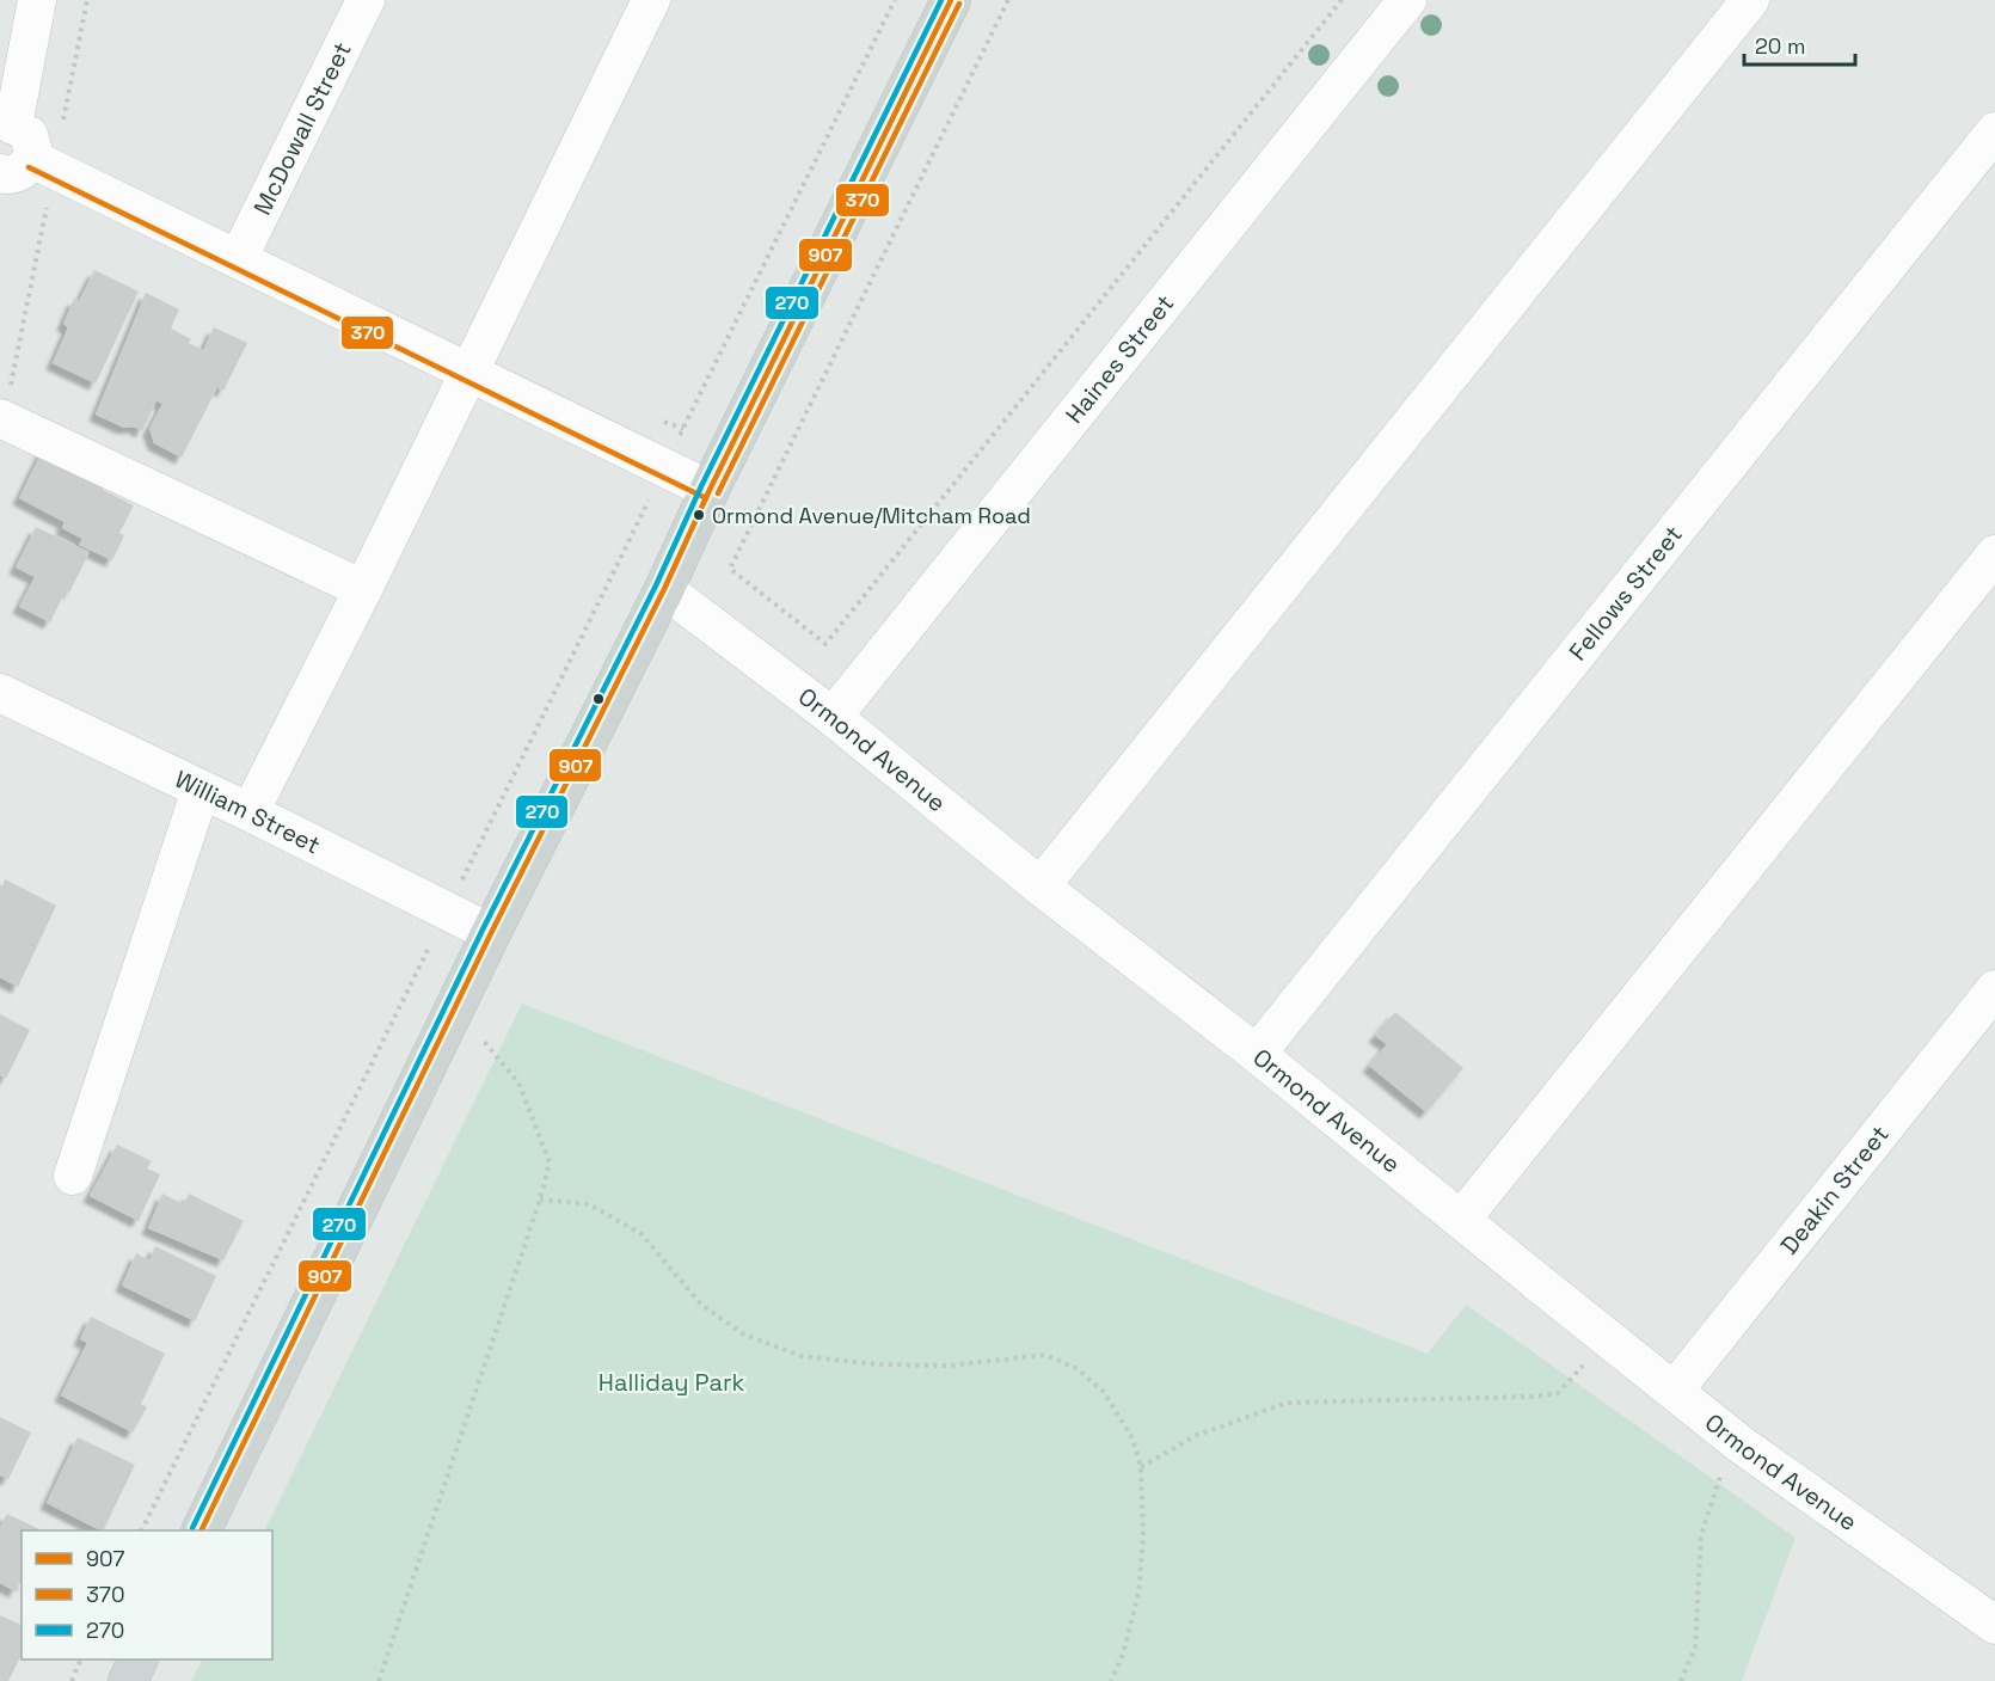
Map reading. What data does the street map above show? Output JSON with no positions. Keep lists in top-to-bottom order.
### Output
{
  "streets": {
    "street": [
      "McDowall Street",
      "Haines Street",
      "Fellows Street",
      "Ormond Avenue",
      "William Street",
      "Deakin Street"
    ]
  },
  "crossings": [
    ["Haines Street", "Ormond Avenue"],
    ["Fellows Street", "Ormond Avenue"],
    ["Ormond Avenue", "Deakin Street"]
  ],
  "parks": ["Halliday Park"],
  "places": ["Ormond Avenue/Mitcham Road"],
  "lines": ["transit line 907", "transit line 270", "transit line 370"],
  "legend": ["907", "370", "270"],
  "scale_bar": "20 m"
}
